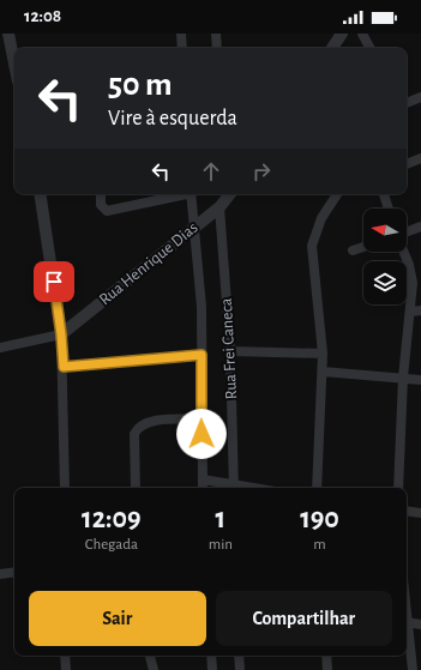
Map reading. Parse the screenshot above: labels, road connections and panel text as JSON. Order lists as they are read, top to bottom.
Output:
{
  "streets": {
    "street": ["Rua Henrique Dias", "Rua Frei Caneca"]
  },
  "crossings": [
    ["Rua Henrique Dias", "Rua Frei Caneca"]
  ],
  "north": "left",
  "page": {
    "status": "12:08",
    "turn": ["50 m", "Vire à esquerda"],
    "eta": [
      "12:09",
      "Chegada",
      "1",
      "min",
      "190",
      "m"
    ],
    "buttons": ["Sair", "Compartilhar"]
  }
}
